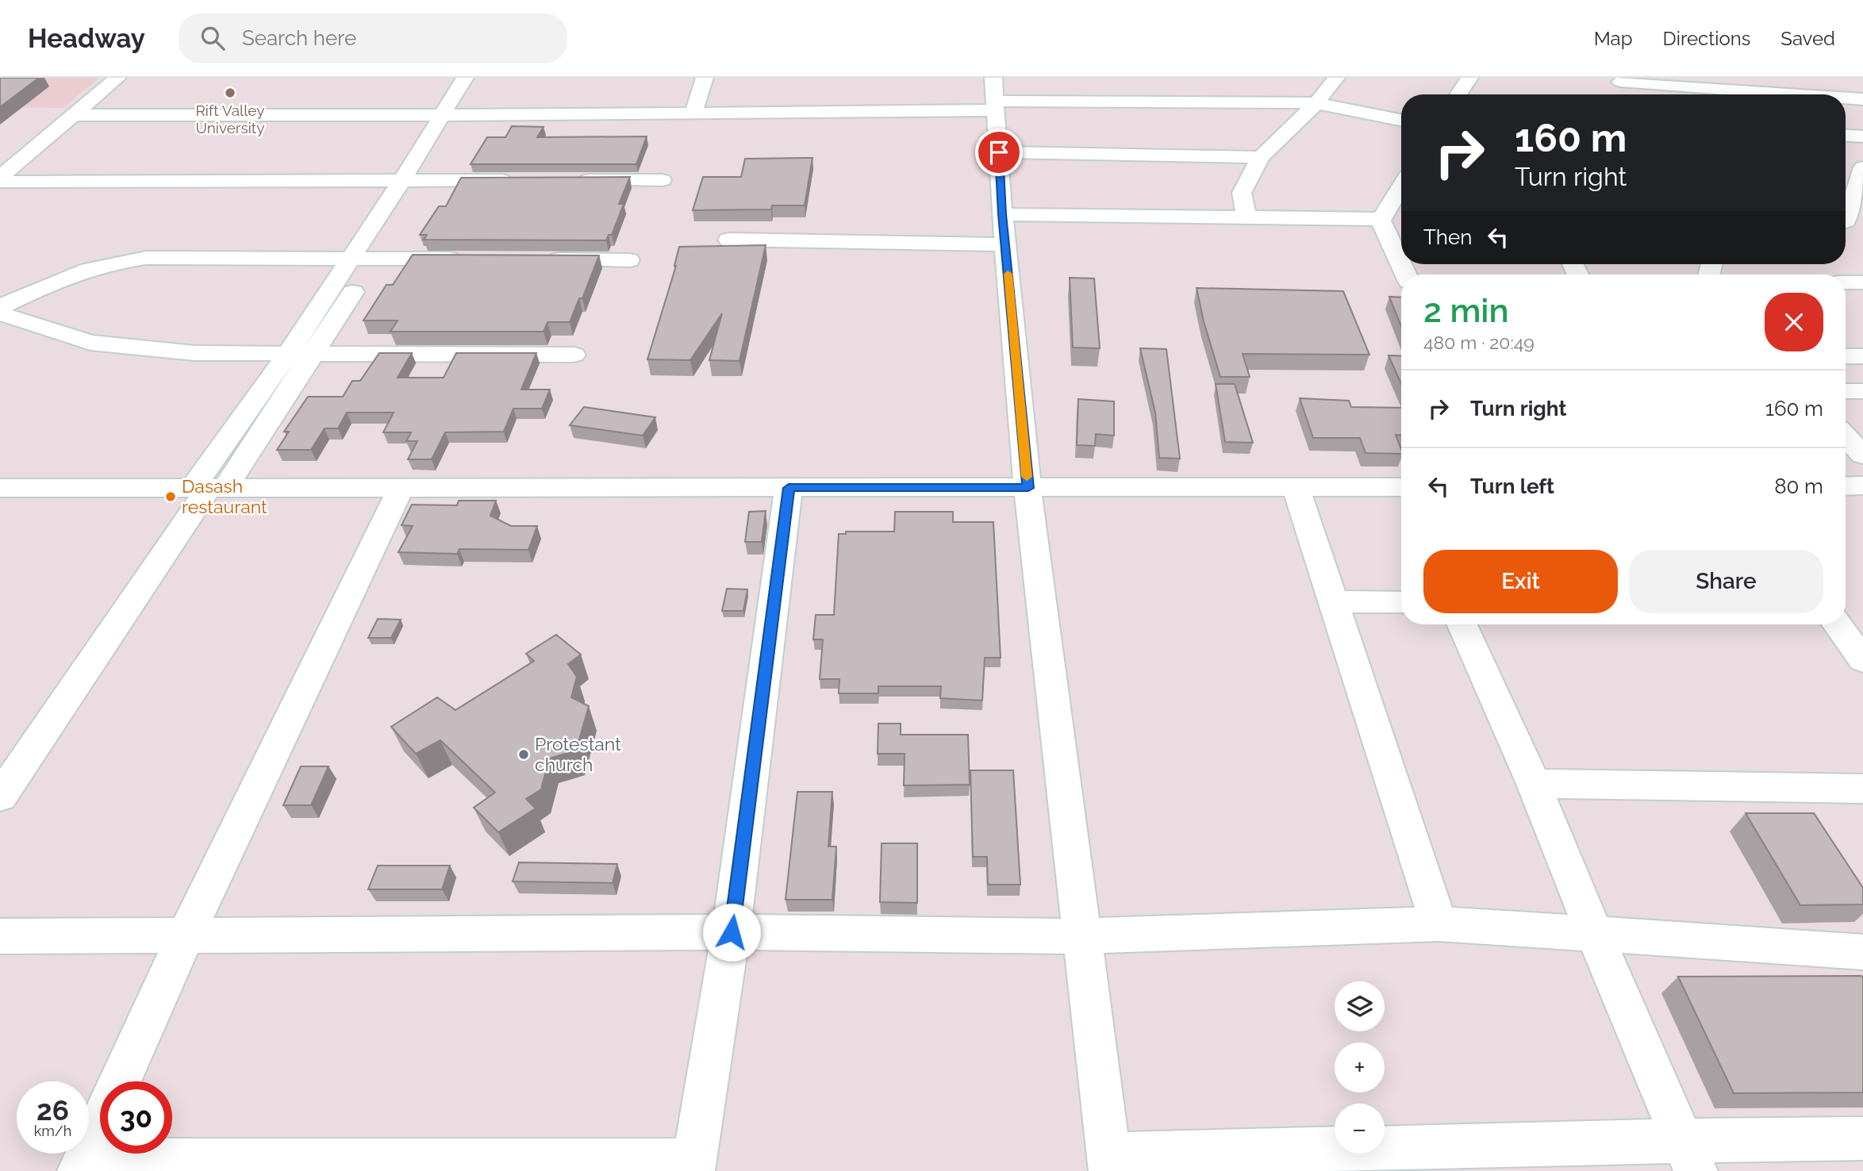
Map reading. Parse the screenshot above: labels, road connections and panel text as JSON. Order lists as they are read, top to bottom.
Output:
{
  "places": ["Rift Valley University", "Dasash restaurant", "Protestant church"],
  "page": {
    "header": "Headway",
    "search": "Search here",
    "nav": ["Map", "Directions", "Saved"],
    "turn": ["160 m", "Turn right"],
    "then": "Then",
    "heading": ["2 min", "480 m · 20:49"],
    "list": [
      {
        "name": "Turn right",
        "value": "160 m"
      },
      {
        "name": "Turn left",
        "value": "80 m"
      }
    ],
    "buttons": ["Exit", "Share"],
    "map_buttons": ["+", "−"],
    "speed": "26 km/h",
    "limit": "30"
  }
}
